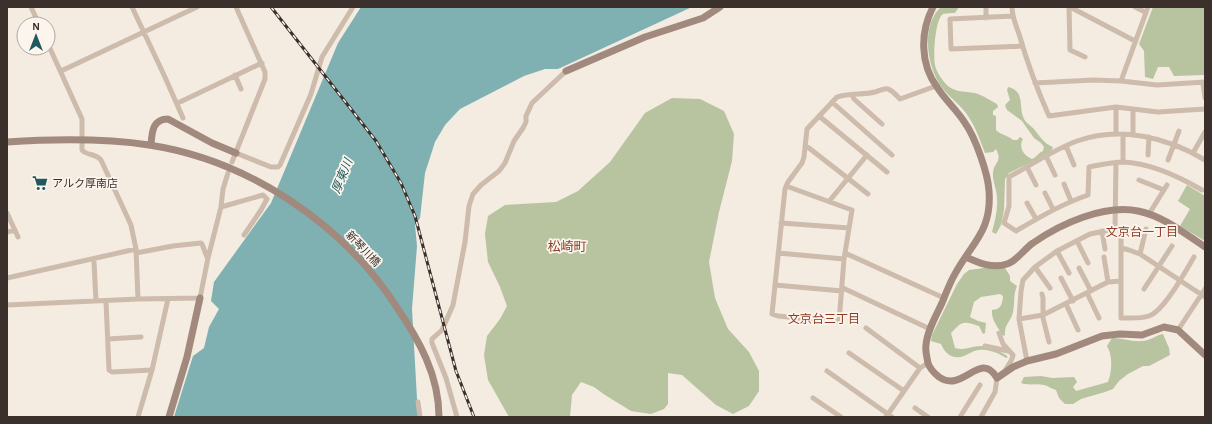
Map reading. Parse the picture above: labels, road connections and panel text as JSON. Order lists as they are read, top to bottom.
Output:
{
  "streets": {
    "street": ["新琴川橋"]
  },
  "districts": ["文京台一丁目", "松崎町", "文京台三丁目"],
  "water": ["厚東川"],
  "places": {
    "supermarket": ["アルク厚南店"]
  },
  "north": "top"
}
